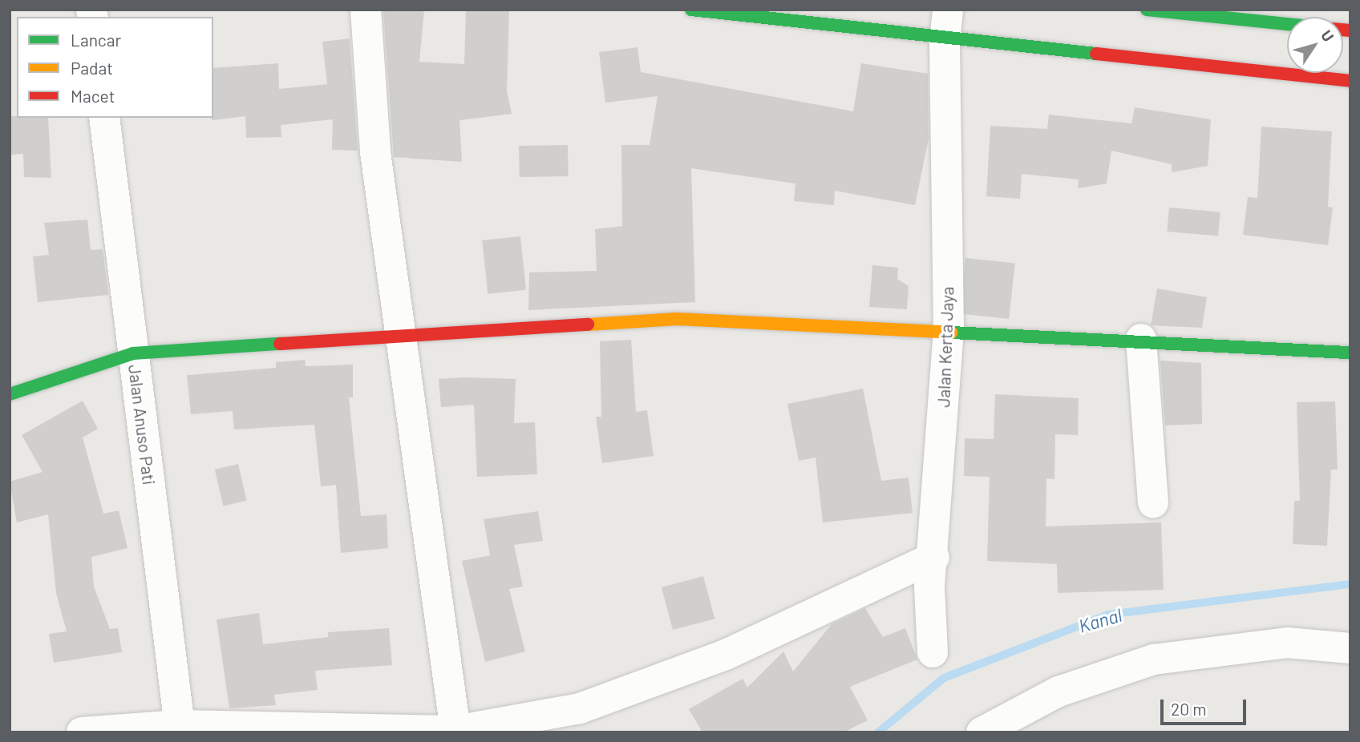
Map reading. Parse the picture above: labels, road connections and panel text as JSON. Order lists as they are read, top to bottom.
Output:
{
  "streets": {
    "street": ["Jalan Kerta Jaya", "Jalan Anuso Pati"]
  },
  "water": ["Kanal"],
  "legend": ["Lancar", "Padat", "Macet"],
  "scale_bar": "20 m",
  "north": "top right"
}
